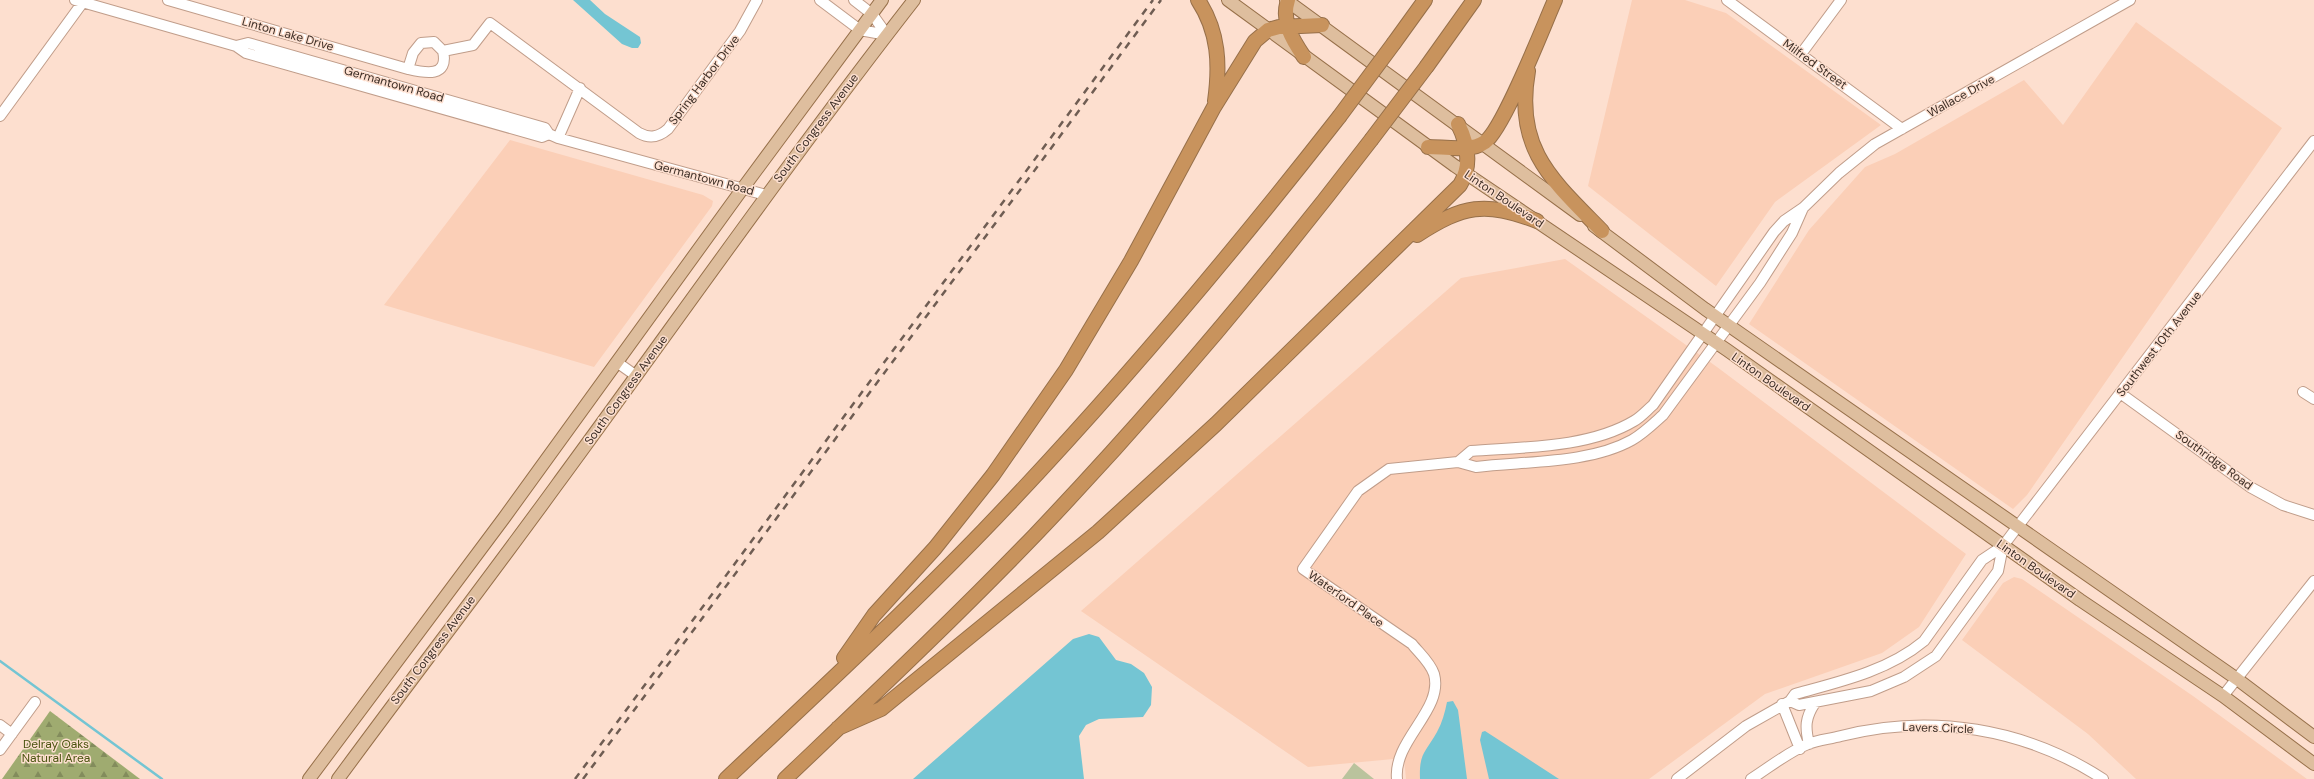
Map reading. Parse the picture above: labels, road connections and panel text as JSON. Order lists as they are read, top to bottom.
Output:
{
  "streets": {
    "main road": ["South Congress Avenue", "Linton Boulevard"],
    "street": [
      "Linton Lake Drive",
      "Milfred Street",
      "Spring Harbor Drive",
      "Germantown Road",
      "Wallace Drive",
      "Southwest 10th Avenue",
      "Southridge Road",
      "Waterford Place",
      "Lavers Circle"
    ]
  },
  "crossings": [
    ["Linton Lake Drive", "Spring Harbor Drive"],
    ["Milfred Street", "Wallace Drive"],
    ["Germantown Road", "South Congress Avenue"],
    ["Wallace Drive", "Linton Boulevard"],
    ["Wallace Drive", "Waterford Place"],
    ["Linton Boulevard", "Southwest 10th Avenue"],
    ["Linton Boulevard", "Waterford Place"],
    ["Southwest 10th Avenue", "Southridge Road"]
  ],
  "parks": ["Delray Oaks Natural Area"]
}
